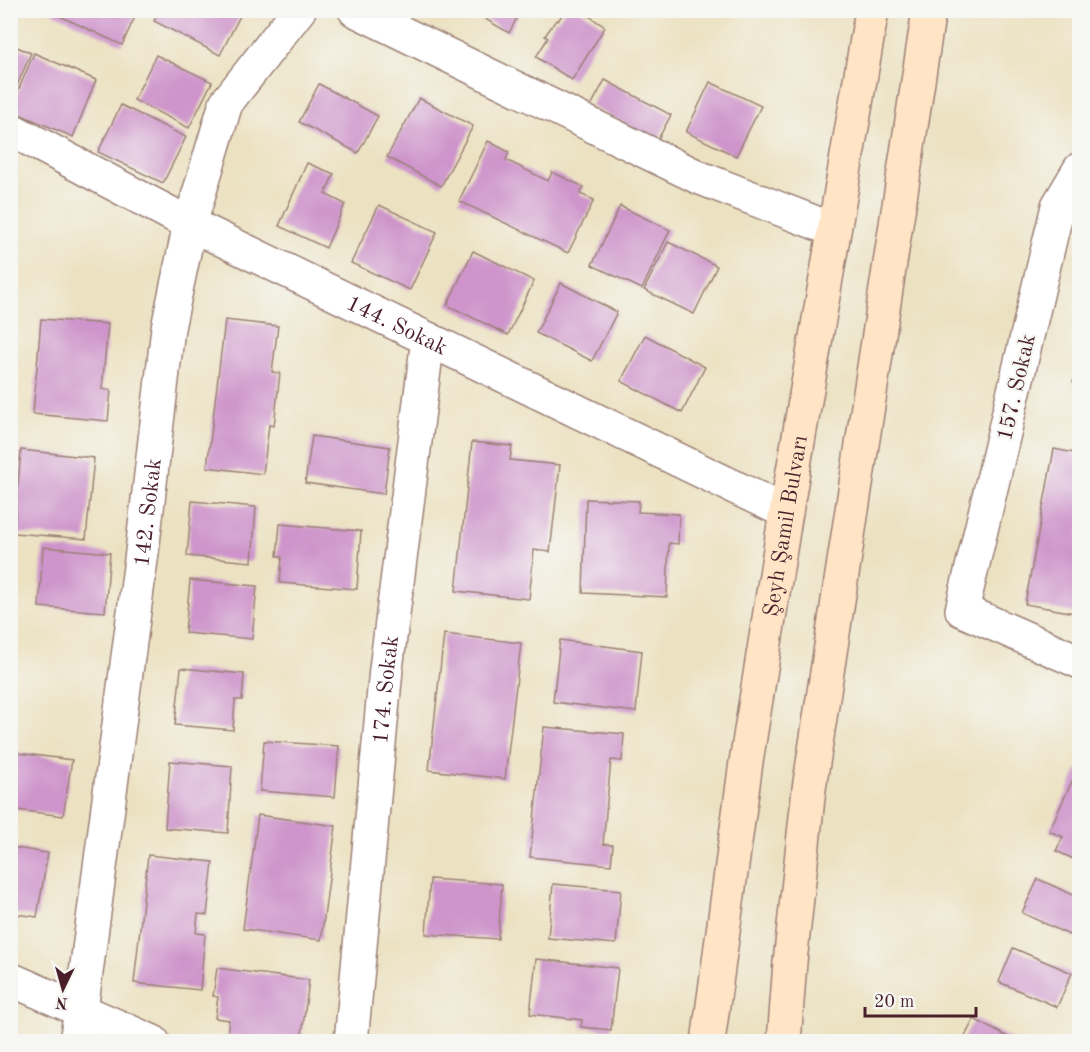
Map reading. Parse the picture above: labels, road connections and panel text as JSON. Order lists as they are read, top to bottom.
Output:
{
  "streets": {
    "main road": ["Şeyh Şamil Bulvarı"],
    "street": [
      "144. Sokak",
      "157. Sokak",
      "142. Sokak",
      "174. Sokak"
    ]
  },
  "crossings": [
    ["144. Sokak", "142. Sokak"],
    ["144. Sokak", "Şeyh Şamil Bulvarı"],
    ["144. Sokak", "174. Sokak"]
  ],
  "scale_bar": "20 m",
  "north": "bottom"
}
